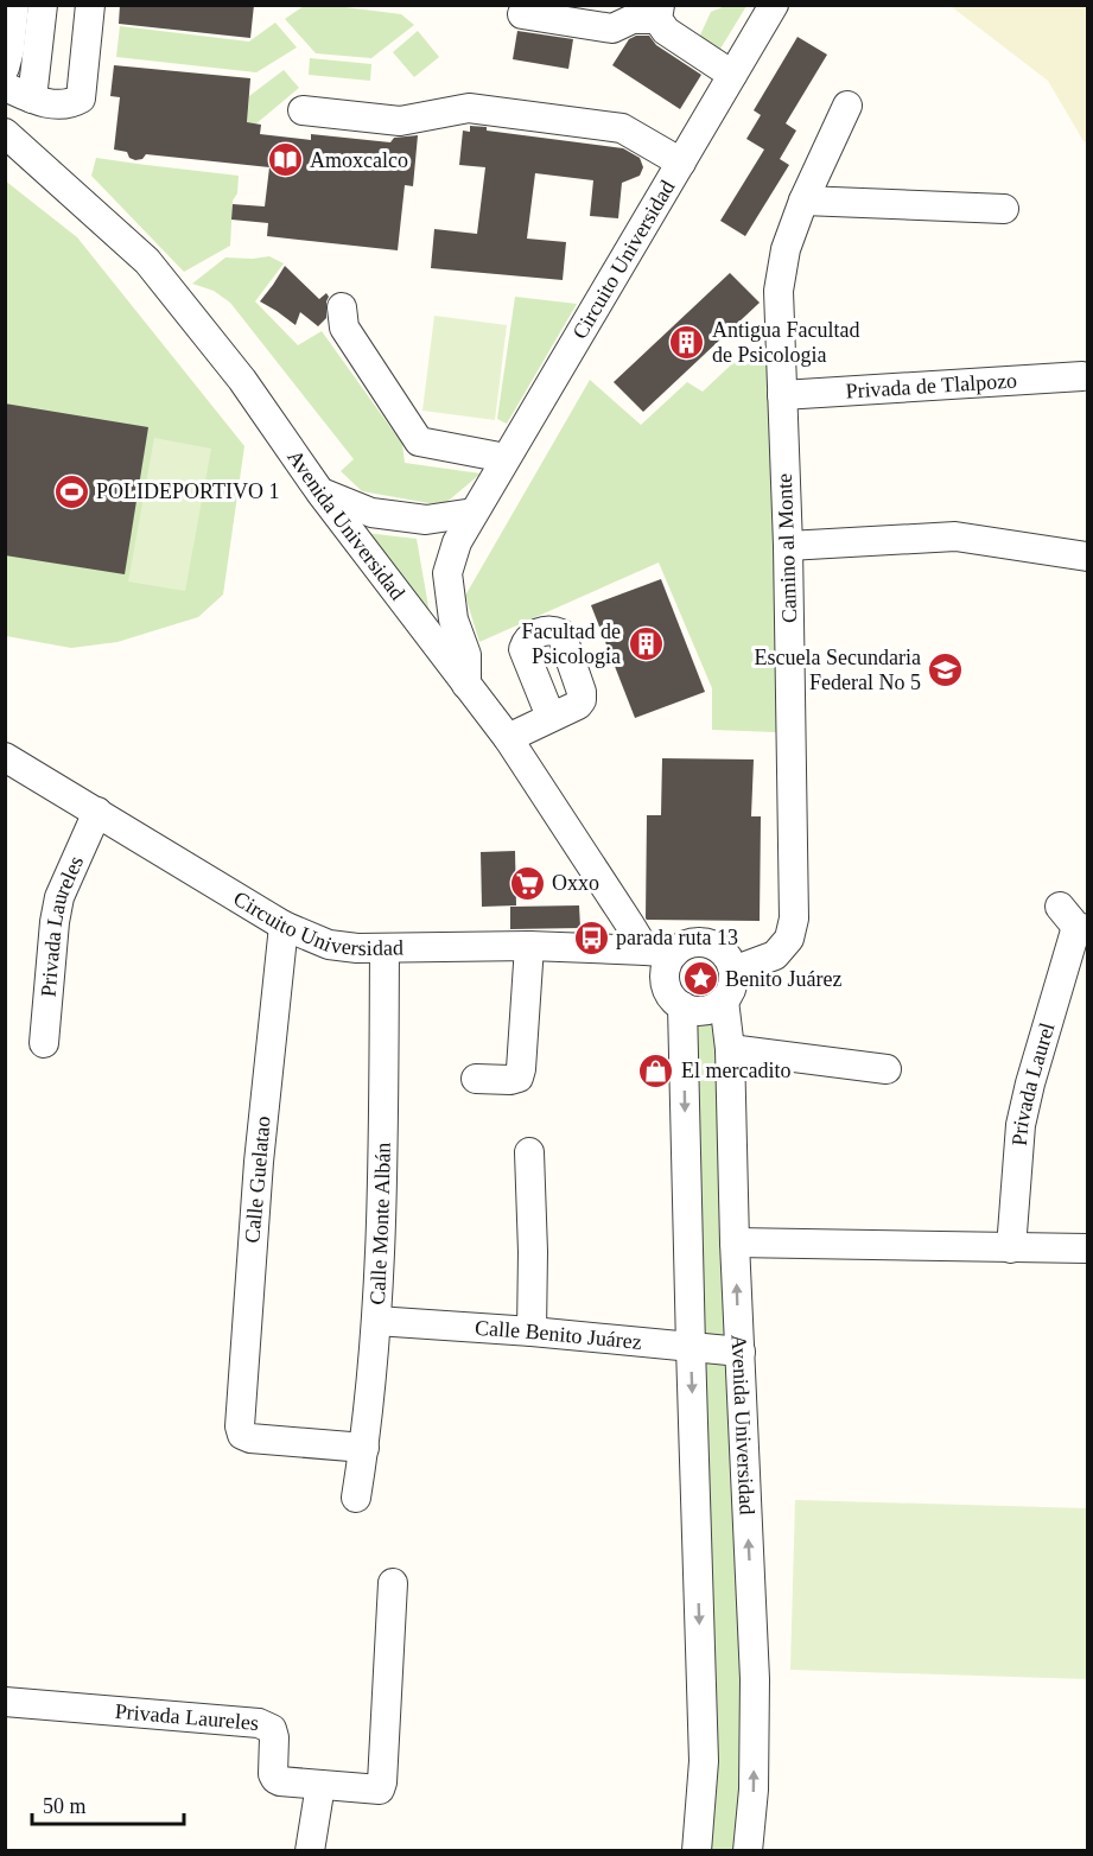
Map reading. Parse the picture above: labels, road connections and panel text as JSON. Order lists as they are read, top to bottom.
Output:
{
  "streets": {
    "street": [
      "Circuito Universidad",
      "Privada de Tlalpozo",
      "Avenida Universidad",
      "Camino al Monte",
      "Privada Laureles",
      "Privada Laurel",
      "Calle Guelatao",
      "Calle Monte Albán",
      "Calle Benito Juárez"
    ]
  },
  "crossings": [
    ["Circuito Universidad", "Avenida Universidad"],
    ["Circuito Universidad", "Camino al Monte"],
    ["Circuito Universidad", "Privada Laureles"],
    ["Circuito Universidad", "Calle Guelatao"],
    ["Circuito Universidad", "Calle Monte Albán"],
    ["Privada de Tlalpozo", "Camino al Monte"],
    ["Avenida Universidad", "Camino al Monte"],
    ["Avenida Universidad", "Calle Benito Juárez"],
    ["Calle Guelatao", "Calle Monte Albán"],
    ["Calle Monte Albán", "Calle Benito Juárez"]
  ],
  "places": {
    "library": ["Amoxcalco"],
    "building": ["Antigua Facultad de Psicologia", "Facultad de Psicologia"],
    "sports": ["POLIDEPORTIVO 1"],
    "school or university": ["Escuela Secundaria Federal No 5"],
    "supermarket": ["Oxxo"],
    "bus stop": ["parada ruta 13"],
    "place": ["Benito Juárez"],
    "shop": ["El mercadito"]
  },
  "scale_bar": "50 m"
}
